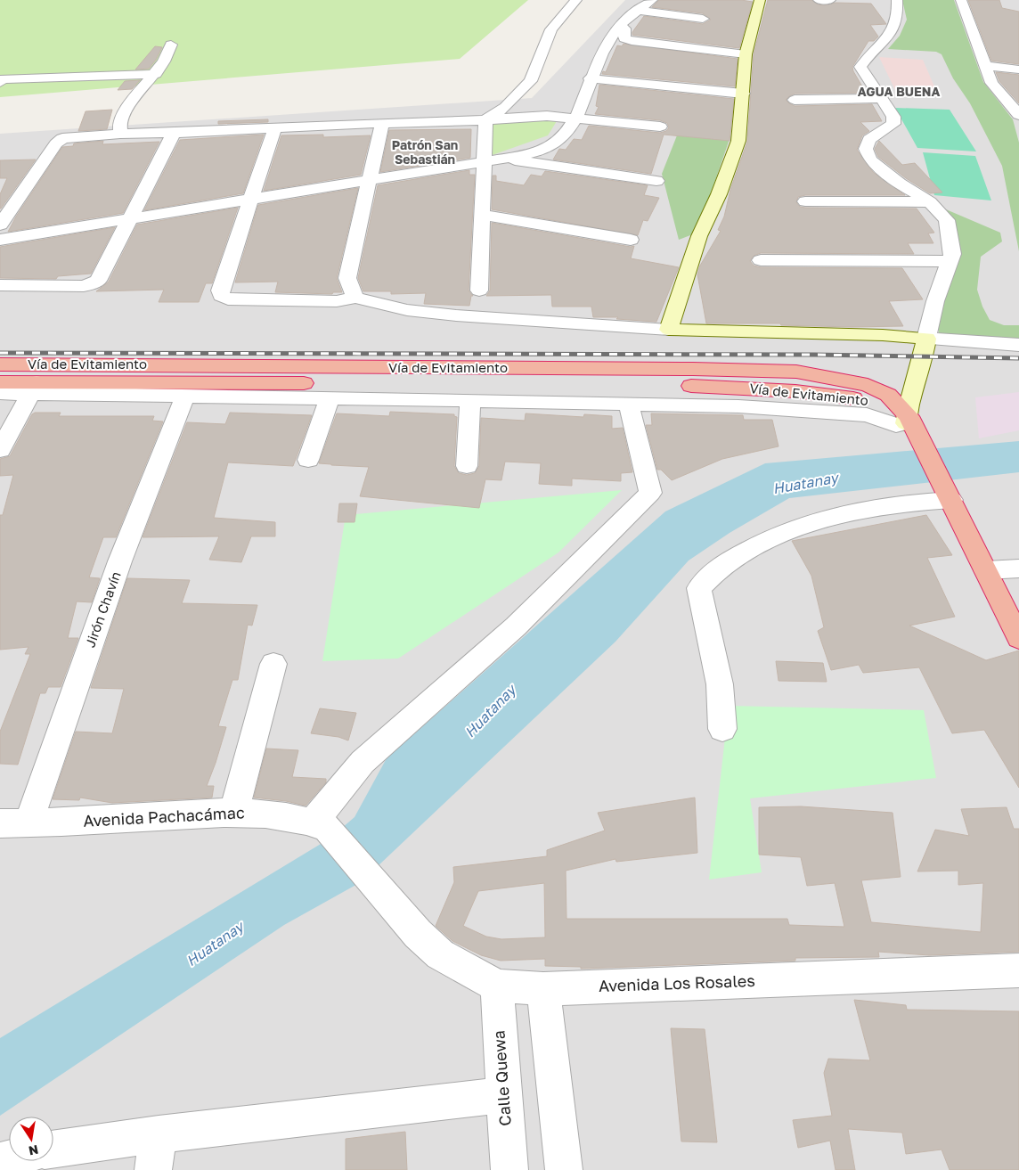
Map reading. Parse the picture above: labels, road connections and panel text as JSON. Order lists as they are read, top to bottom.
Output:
{
  "streets": {
    "highway": ["Vía de Evitamiento"],
    "street": [
      "Jirón Chavín",
      "Avenida Pachacámac",
      "Avenida Los Rosales",
      "Calle Quewa"
    ]
  },
  "crossings": [
    ["Jirón Chavín", "Avenida Pachacámac"],
    ["Avenida Pachacámac", "Avenida Los Rosales"],
    ["Avenida Los Rosales", "Calle Quewa"]
  ],
  "districts": ["AGUA BUENA", "Patrón San Sebastián"],
  "water": ["Huatanay"],
  "north": "bottom"
}
